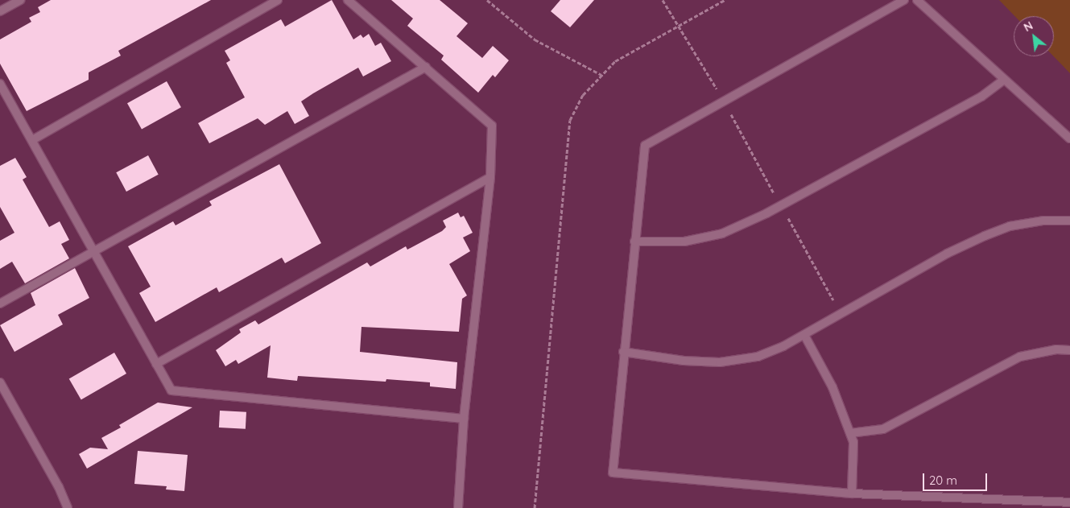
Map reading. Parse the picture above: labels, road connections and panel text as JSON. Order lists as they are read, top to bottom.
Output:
{
  "scale_bar": "20 m",
  "north": "top left"
}
